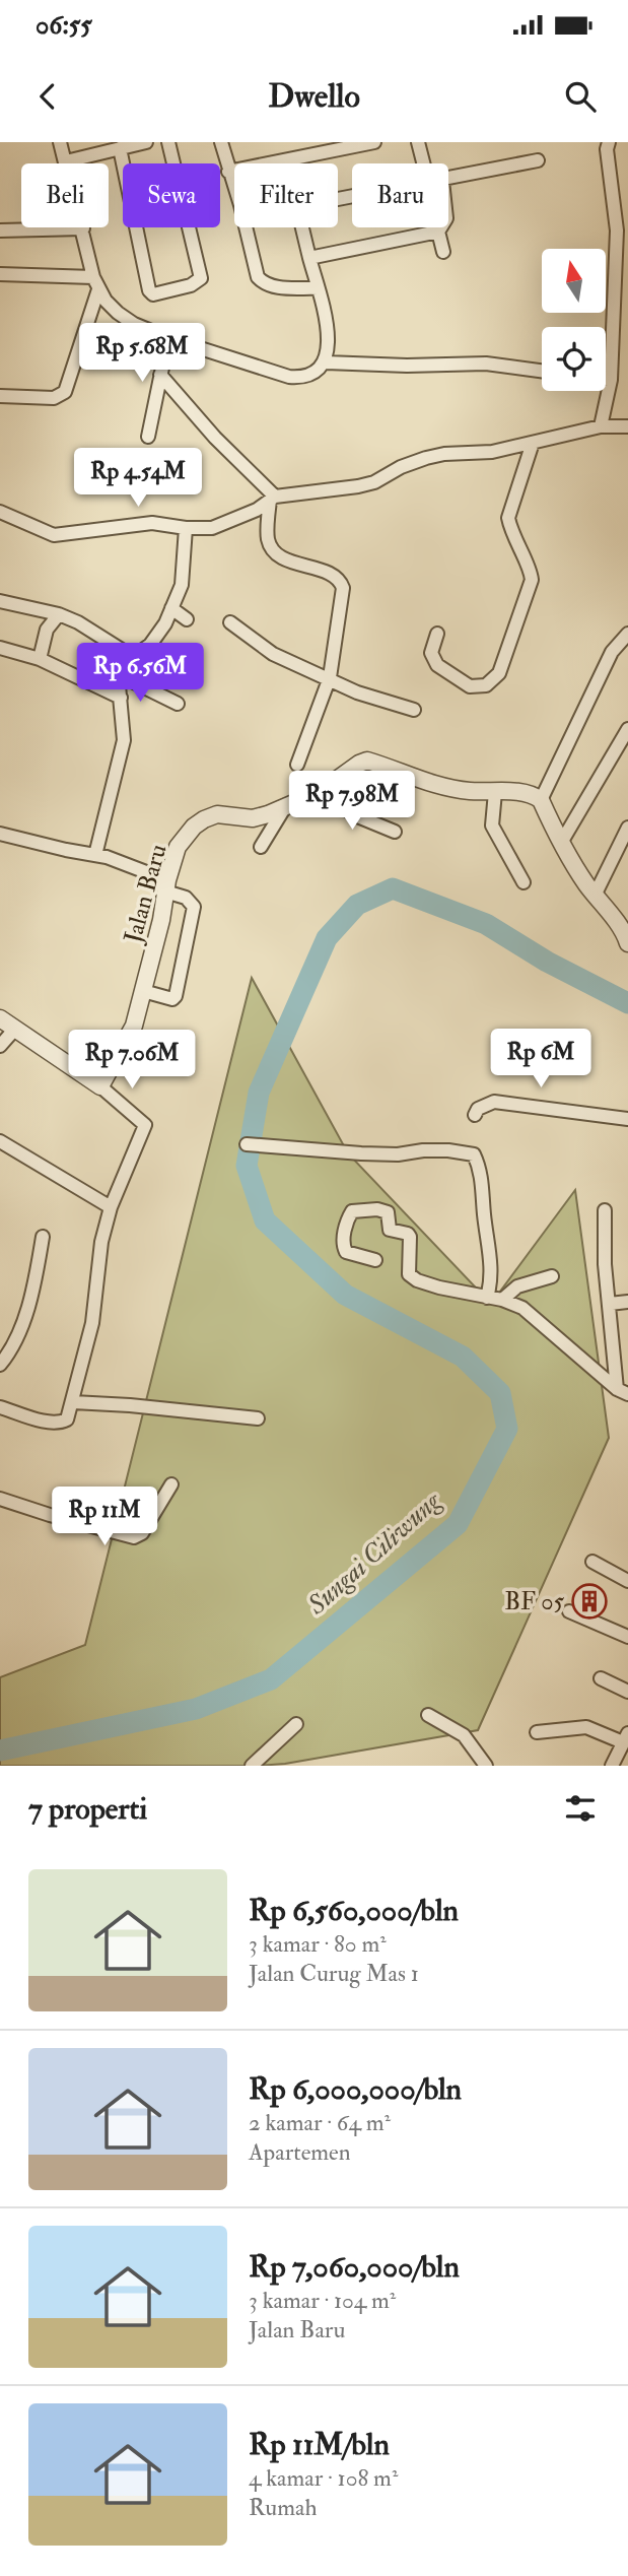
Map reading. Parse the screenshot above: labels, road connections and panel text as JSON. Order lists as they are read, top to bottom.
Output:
{
  "streets": {
    "street": ["Jalan Baru"]
  },
  "water": ["Sungai Ciliwung"],
  "places": {
    "building": ["BF 05"]
  },
  "north": "top",
  "page": {
    "status": "06:55",
    "header": "Dwello",
    "chip": [
      "Beli",
      "Sewa",
      "Filter",
      "Baru"
    ],
    "price": [
      "Rp 5.68M",
      "Rp 4.54M",
      "Rp 6.56M",
      "Rp 7.98M",
      "Rp 6M",
      "Rp 7.06M",
      "Rp 11M"
    ],
    "heading": "7 properti",
    "list": [
      {
        "name": "Rp 6,560,000/bln",
        "note": "3 kamar · 80 m² · Jalan Curug Mas 1"
      },
      {
        "name": "Rp 6,000,000/bln",
        "note": "2 kamar · 64 m² · Apartemen"
      },
      {
        "name": "Rp 7,060,000/bln",
        "note": "3 kamar · 104 m² · Jalan Baru"
      },
      {
        "name": "Rp 11M/bln",
        "note": "4 kamar · 108 m² · Rumah"
      }
    ]
  }
}
